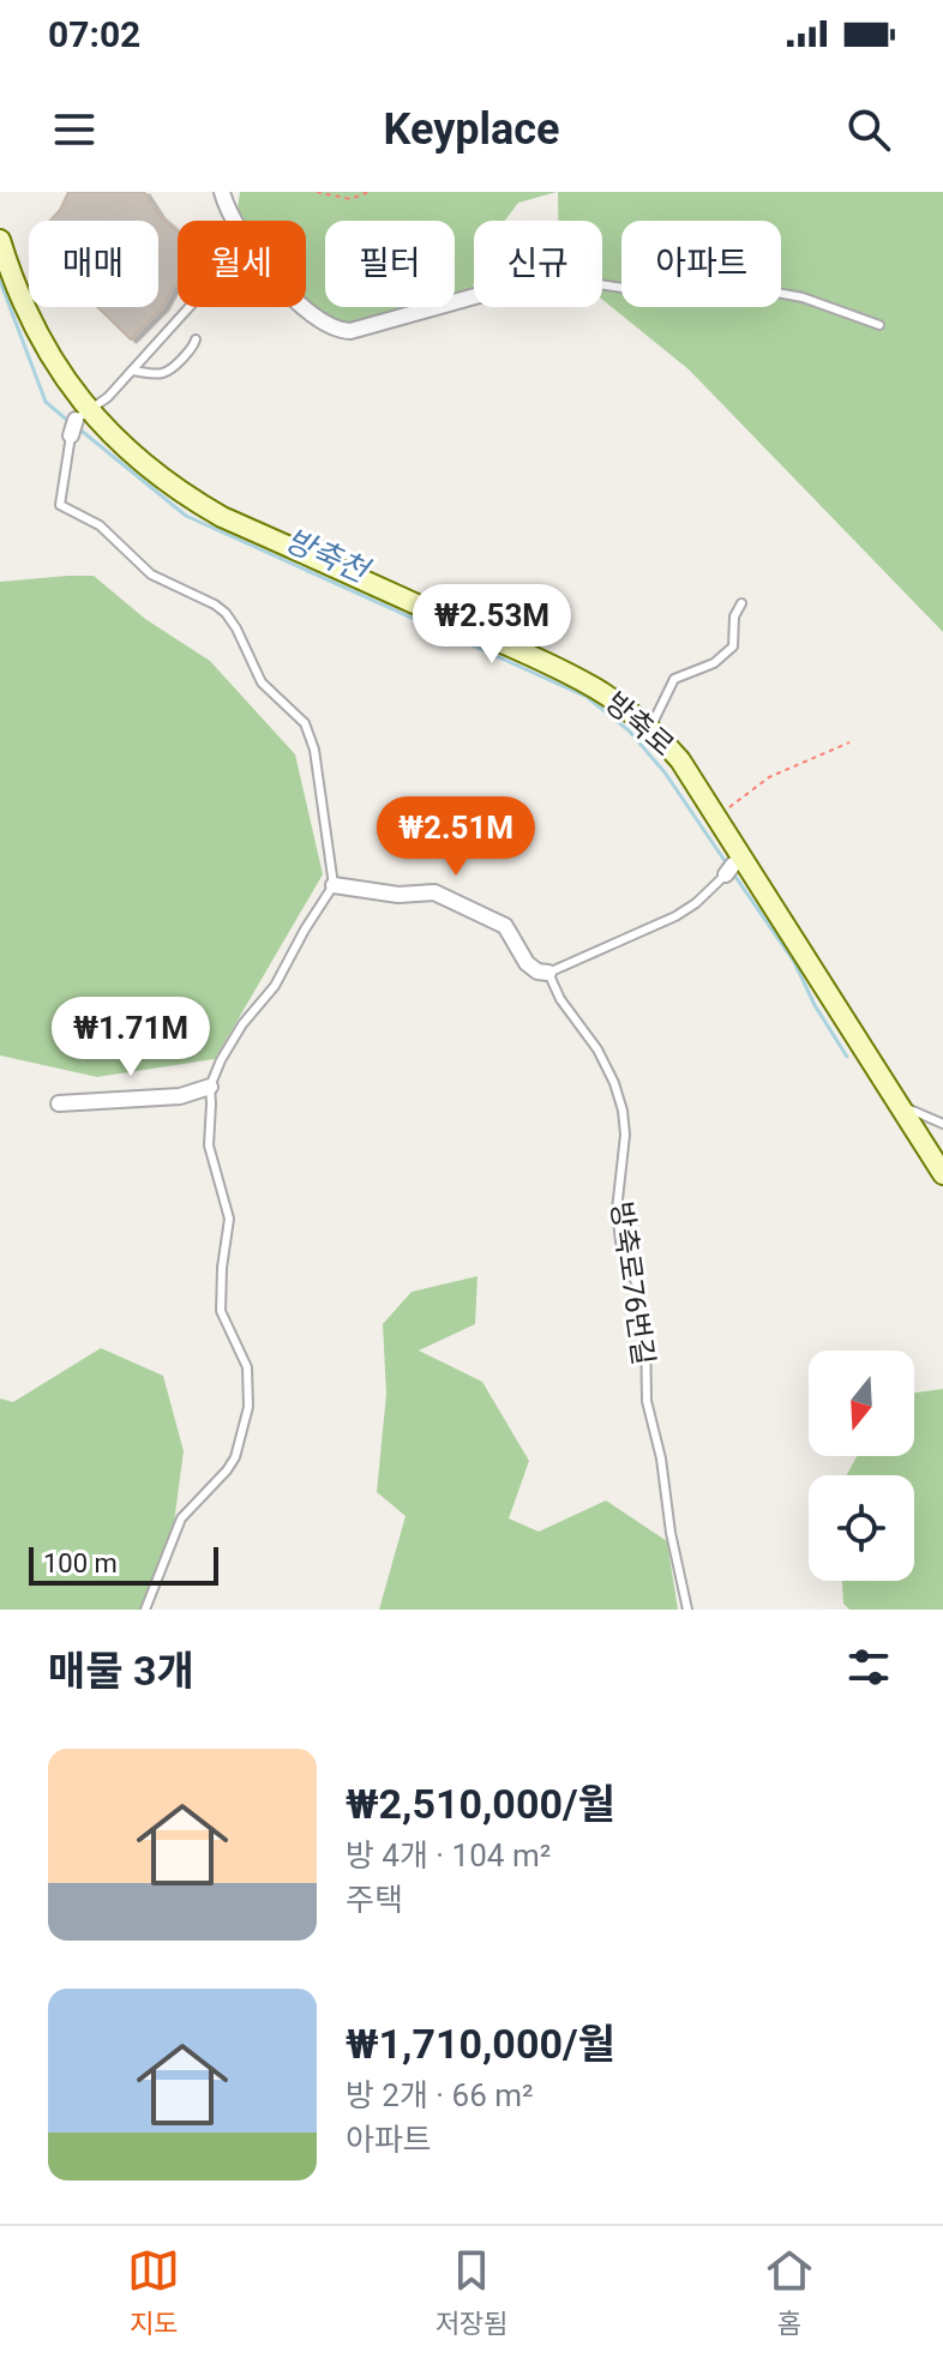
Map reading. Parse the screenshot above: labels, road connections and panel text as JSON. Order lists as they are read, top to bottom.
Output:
{
  "streets": {
    "street": ["방축로"],
    "lane": ["방축로76번길"]
  },
  "water": ["방축천"],
  "scale_bar": "100 m",
  "north": "bottom",
  "page": {
    "status": "07:02",
    "header": "Keyplace",
    "chip": [
      "매매",
      "월세",
      "필터",
      "신규",
      "아파트"
    ],
    "price": ["₩2.53M", "₩2.51M", "₩1.71M"],
    "scale": "100 m",
    "heading": "매물 3개",
    "list": [
      {
        "name": "₩2,510,000/월",
        "note": "방 4개 · 104 m² · 주택"
      },
      {
        "name": "₩1,710,000/월",
        "note": "방 2개 · 66 m² · 아파트"
      }
    ],
    "tabs": ["지도", "저장됨", "홈"]
  }
}
